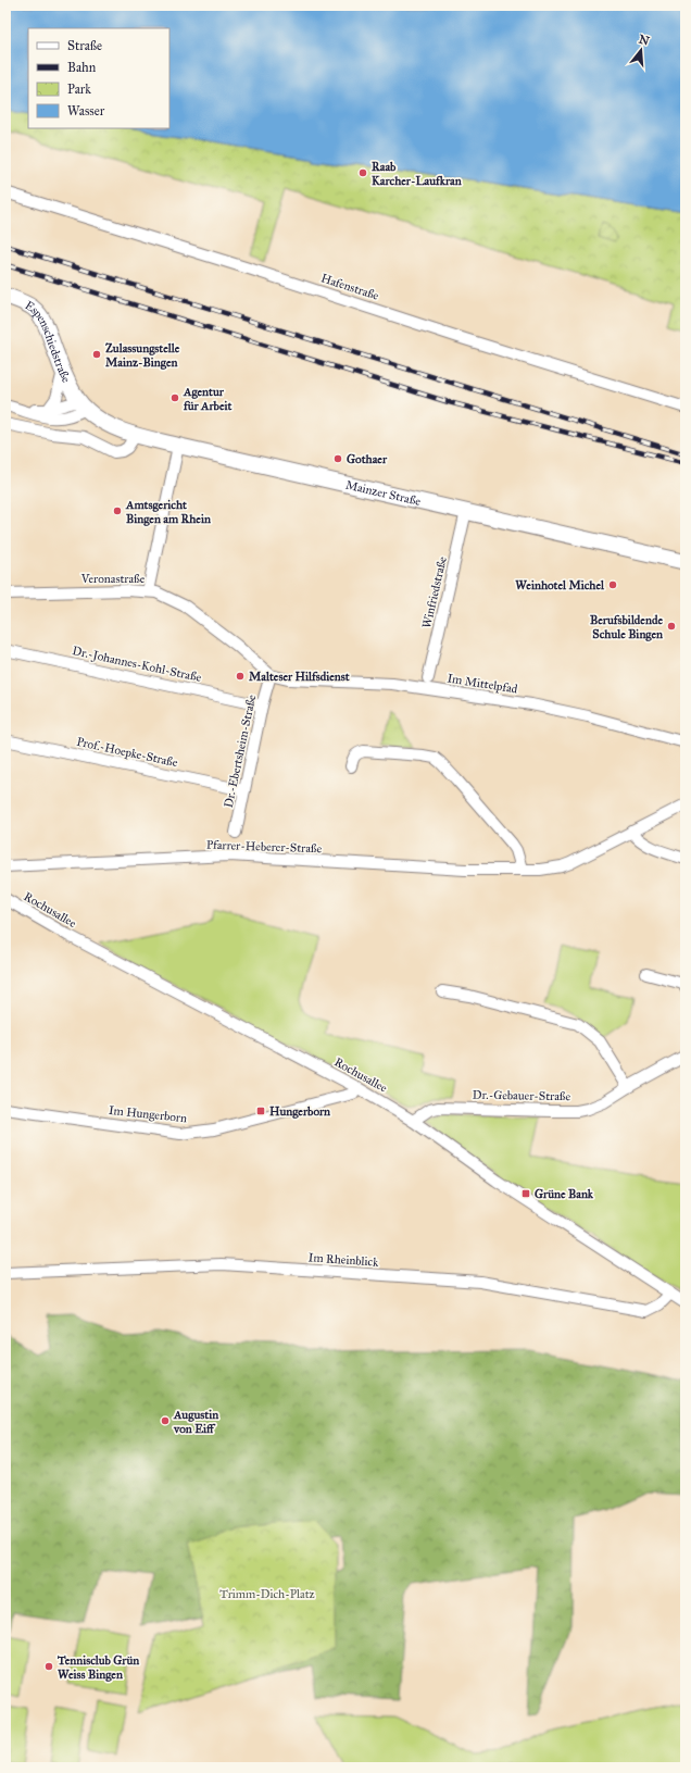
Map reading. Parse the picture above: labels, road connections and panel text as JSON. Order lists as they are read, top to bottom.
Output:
{
  "streets": {
    "main road": ["Espenschiedstraße", "Mainzer Straße"],
    "street": [
      "Hafenstraße",
      "Veronastraße",
      "Winfriedstraße",
      "Dr.-Johannes-Kohl-Straße",
      "Im Mittelpfad",
      "Dr.-Ebertsheim-Straße",
      "Prof.-Hoepke-Straße",
      "Pfarrer-Heberer-Straße",
      "Rochusallee",
      "Dr.-Gebauer-Straße",
      "Im Hungerborn",
      "Im Rheinblick"
    ]
  },
  "crossings": [
    ["Espenschiedstraße", "Mainzer Straße"],
    ["Mainzer Straße", "Winfriedstraße"],
    ["Veronastraße", "Im Mittelpfad"],
    ["Veronastraße", "Dr.-Ebertsheim-Straße"],
    ["Dr.-Johannes-Kohl-Straße", "Dr.-Ebertsheim-Straße"],
    ["Im Mittelpfad", "Dr.-Ebertsheim-Straße"],
    ["Dr.-Ebertsheim-Straße", "Prof.-Hoepke-Straße"],
    ["Rochusallee", "Dr.-Gebauer-Straße"],
    ["Rochusallee", "Im Hungerborn"],
    ["Rochusallee", "Im Rheinblick"]
  ],
  "parks": ["Trimm-Dich-Platz"],
  "places": {
    "other": [
      "Raab Karcher-Laufkran",
      "Zulassungstelle Mainz-Bingen",
      "Agentur für Arbeit",
      "Gothaer",
      "Amtsgericht Bingen am Rhein",
      "Weinhotel Michel",
      "Berufsbildende Schule Bingen",
      "Malteser Hilfsdienst",
      "Augustin von Eiff",
      "Tennisclub Grün Weiss Bingen"
    ],
    "transit": ["Hungerborn", "Grüne Bank"]
  },
  "legend": [
    "Straße",
    "Bahn",
    "Park",
    "Wasser"
  ],
  "north": "top"
}
